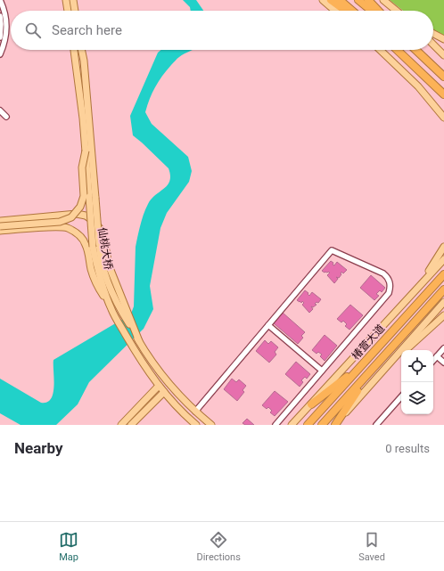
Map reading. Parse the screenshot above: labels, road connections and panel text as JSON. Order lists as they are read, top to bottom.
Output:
{
  "streets": {
    "highway": ["椿萱大道"],
    "main road": ["仙桃大桥"]
  },
  "page": {
    "search": "Search here",
    "heading": ["Nearby", "0 results"],
    "nav": ["Map", "Directions", "Saved"]
  }
}
